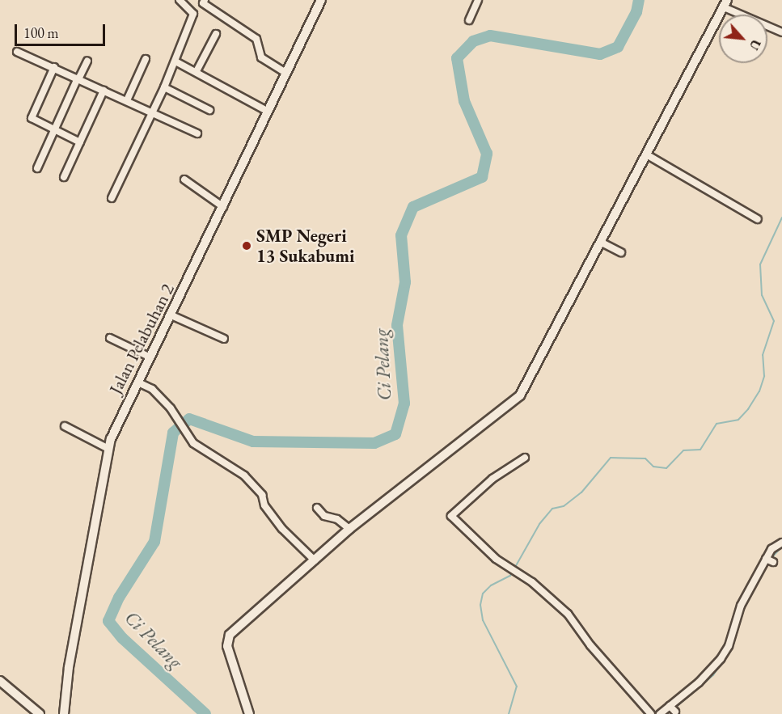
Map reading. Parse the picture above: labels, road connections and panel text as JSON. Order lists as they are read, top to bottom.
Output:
{
  "streets": {
    "street": ["Jalan Pelabuhan 2"]
  },
  "water": ["Ci Pelang"],
  "places": ["SMP Negeri 13 Sukabumi"],
  "scale_bar": "100 m",
  "north": "bottom right"
}
